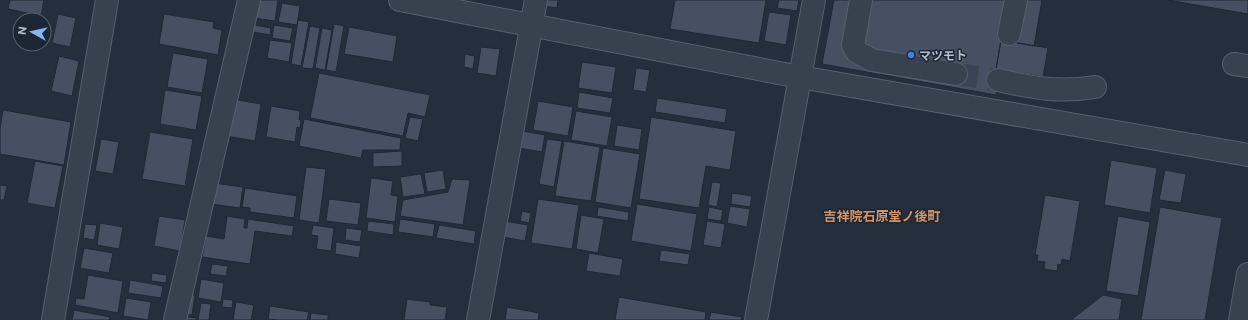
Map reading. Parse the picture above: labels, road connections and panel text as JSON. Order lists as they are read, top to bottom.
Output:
{
  "districts": ["吉祥院石原堂ノ後町"],
  "places": ["マツモト"],
  "north": "left"
}
